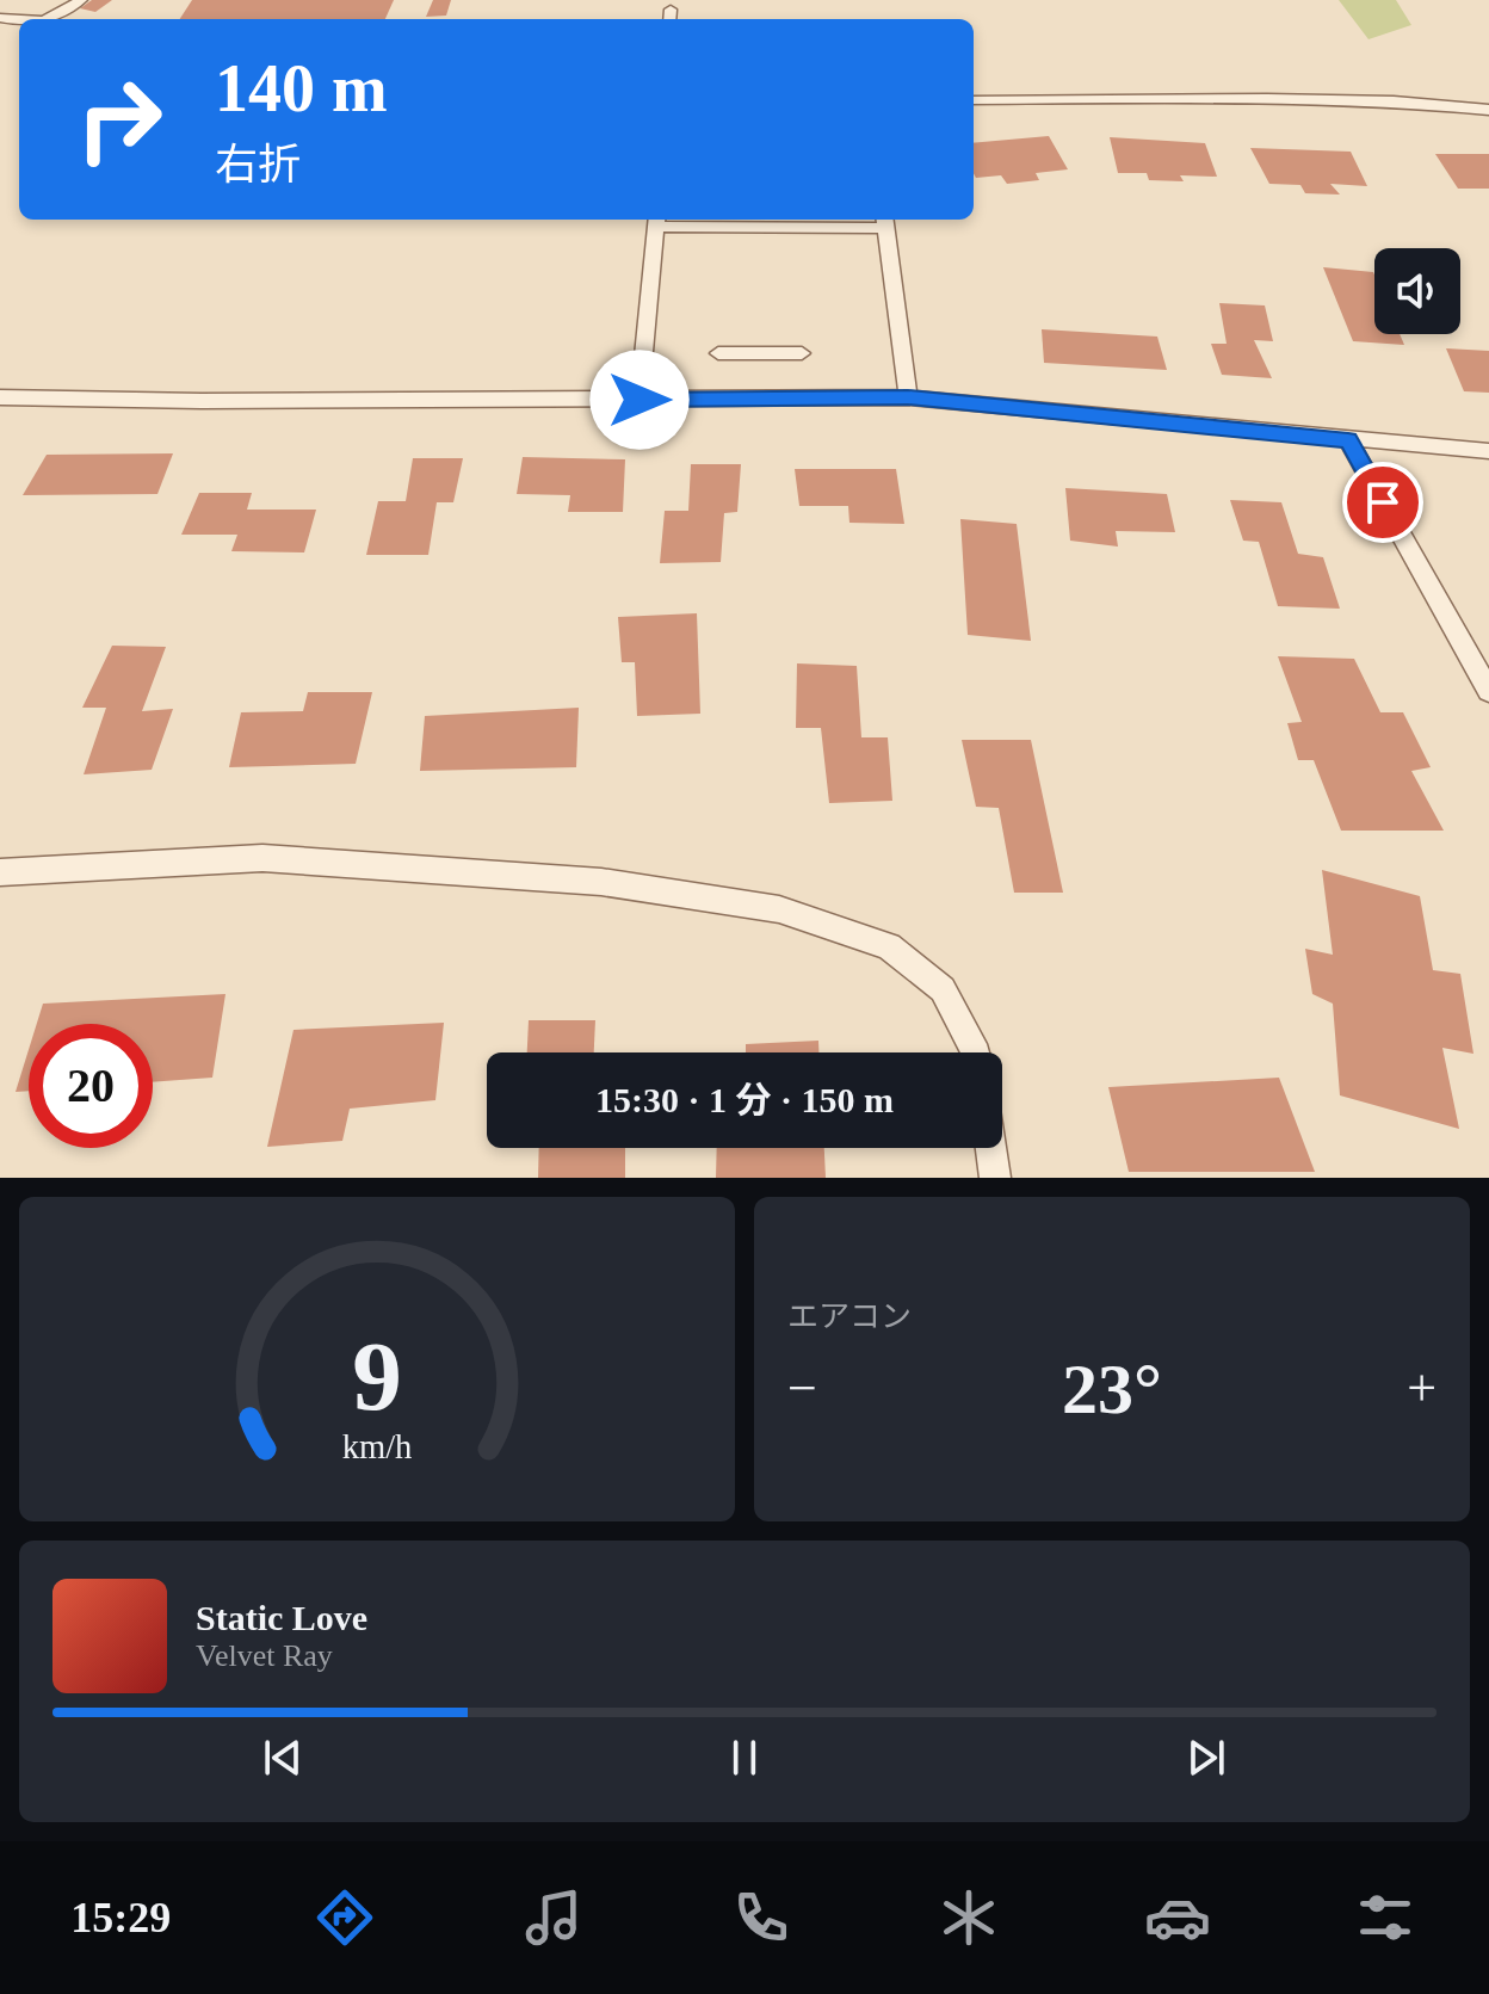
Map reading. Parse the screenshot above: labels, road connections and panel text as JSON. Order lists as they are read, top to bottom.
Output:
{
  "page": {
    "turn": ["140 m", "右折"],
    "limit": "20",
    "trip": "15:30 · 1 分 · 150 m",
    "tile": "エアコン",
    "heat": ["−", "23°", "+"],
    "song": ["Static Love", "Velvet Ray"],
    "tabs": "15:29",
    "gauge": ["9", "km/h"]
  }
}
